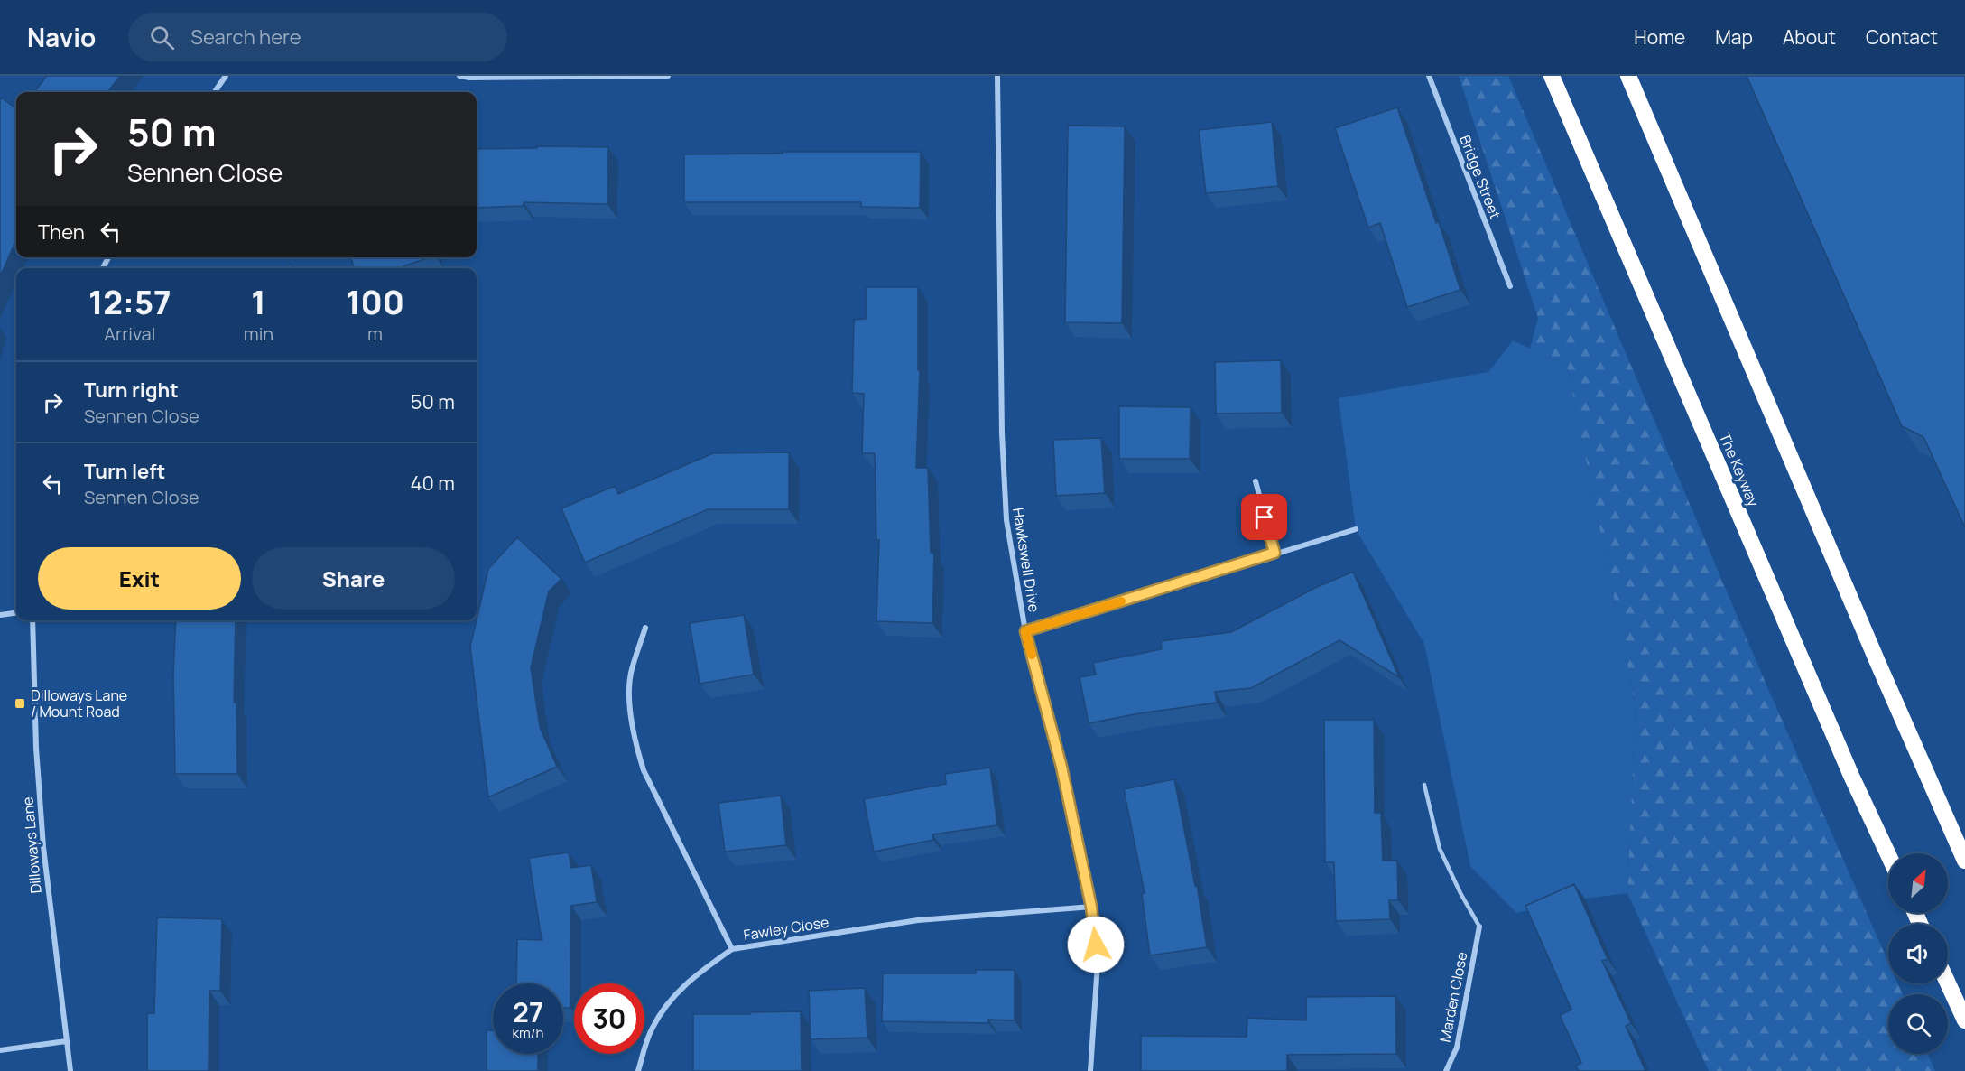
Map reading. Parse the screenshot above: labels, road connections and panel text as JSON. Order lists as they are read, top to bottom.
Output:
{
  "streets": {
    "highway": ["The Keyway"],
    "street": [
      "Bridge Street",
      "Hawkswell Drive",
      "Dilloways Lane",
      "Fawley Close",
      "Marden Close"
    ]
  },
  "crossings": [
    ["Hawkswell Drive", "Fawley Close"]
  ],
  "places": {
    "transit": ["Dilloways Lane / Mount Road"]
  },
  "north": "top right",
  "page": {
    "header": "Navio",
    "search": "Search here",
    "nav": [
      "Home",
      "Map",
      "About",
      "Contact"
    ],
    "turn": ["50 m", "Sennen Close"],
    "then": "Then",
    "eta": [
      "12:57",
      "Arrival",
      "1",
      "min",
      "100",
      "m"
    ],
    "list": [
      {
        "name": "Turn right",
        "note": "Sennen Close",
        "value": "50 m"
      },
      {
        "name": "Turn left",
        "note": "Sennen Close",
        "value": "40 m"
      }
    ],
    "buttons": ["Exit", "Share"],
    "speed": "27 km/h",
    "limit": "30"
  }
}
